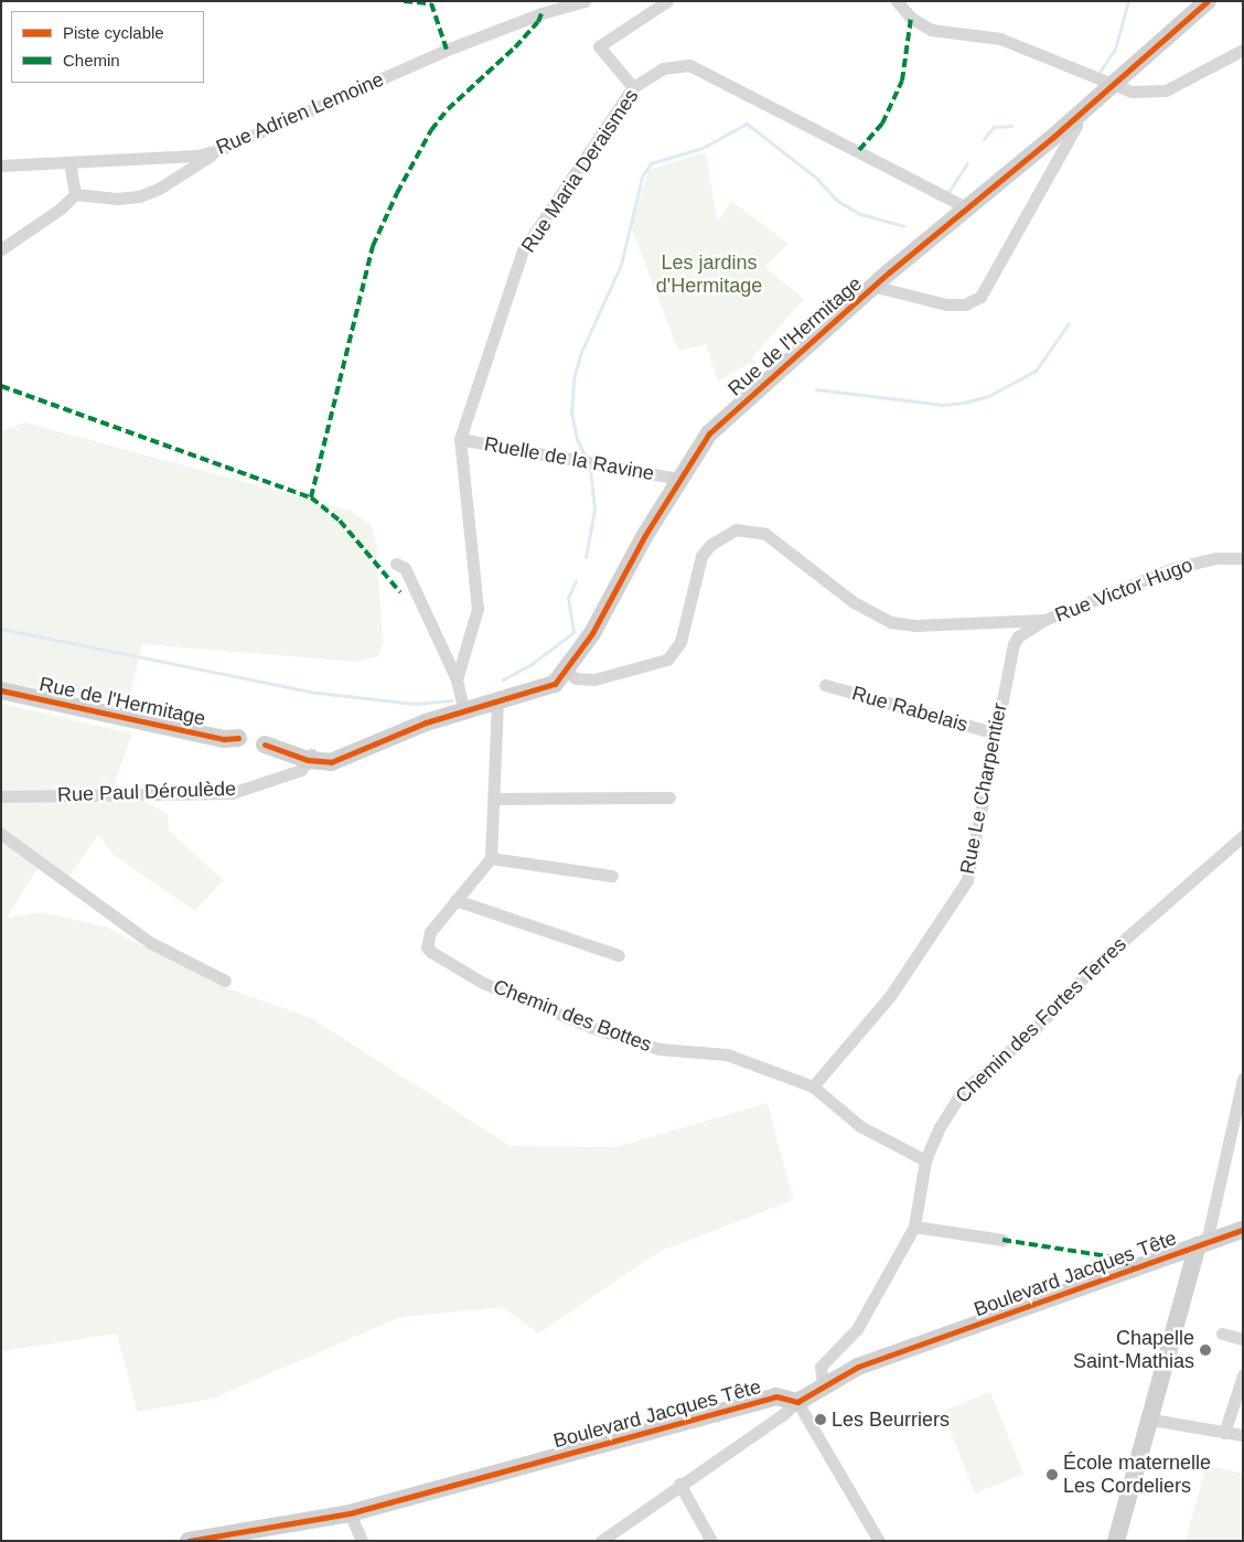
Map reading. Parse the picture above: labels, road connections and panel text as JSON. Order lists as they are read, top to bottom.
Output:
{
  "streets": {
    "main road": ["Rue de l'Hermitage", "Boulevard Jacques Tête"],
    "street": [
      "Rue Adrien Lemoine",
      "Rue Maria Deraismes",
      "Ruelle de la Ravine",
      "Rue Victor Hugo",
      "Rue Rabelais",
      "Rue Le Charpentier",
      "Rue Paul Déroulède",
      "Chemin des Bottes",
      "Chemin des Fortes Terres"
    ]
  },
  "crossings": [
    ["Rue Maria Deraismes", "Rue de l'Hermitage"],
    ["Rue Maria Deraismes", "Ruelle de la Ravine"],
    ["Rue de l'Hermitage", "Ruelle de la Ravine"],
    ["Rue de l'Hermitage", "Rue Victor Hugo"],
    ["Rue de l'Hermitage", "Rue Paul Déroulède"],
    ["Rue Victor Hugo", "Rue Le Charpentier"],
    ["Rue Rabelais", "Rue Le Charpentier"],
    ["Rue Le Charpentier", "Chemin des Bottes"],
    ["Chemin des Fortes Terres", "Boulevard Jacques Tête"]
  ],
  "parks": ["Les jardins d'Hermitage"],
  "places": ["Chapelle Saint-Mathias", "Les Beurriers", "École maternelle Les Cordeliers"],
  "legend": ["Piste cyclable", "Chemin"]
}
